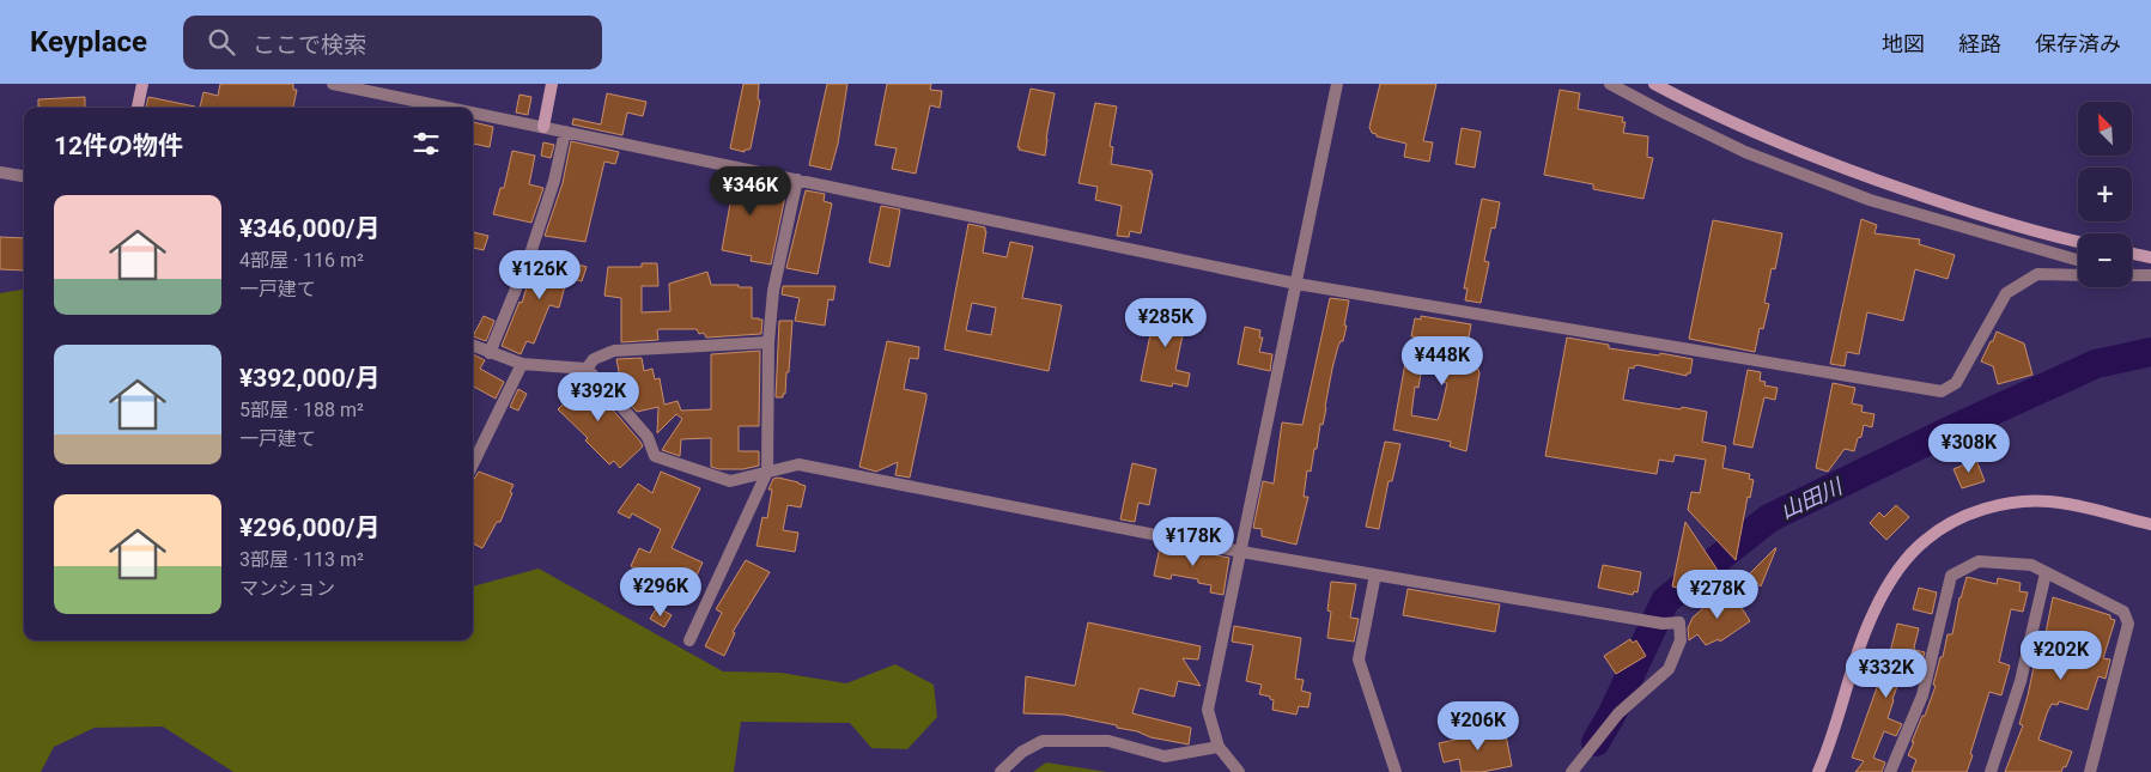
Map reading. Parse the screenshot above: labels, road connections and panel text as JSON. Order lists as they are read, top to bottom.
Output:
{
  "water": ["山田川"],
  "north": "top left",
  "page": {
    "header": "Keyplace",
    "search": "ここで検索",
    "nav": ["地図", "経路", "保存済み"],
    "map_buttons": ["+", "−"],
    "heading": "12件の物件",
    "price": [
      "¥346K",
      "¥126K",
      "¥285K",
      "¥448K",
      "¥392K",
      "¥308K",
      "¥178K",
      "¥296K",
      "¥278K",
      "¥202K",
      "¥332K",
      "¥206K"
    ],
    "list": [
      {
        "name": "¥346,000/月",
        "note": "4部屋 · 116 m² · 一戸建て"
      },
      {
        "name": "¥392,000/月",
        "note": "5部屋 · 188 m² · 一戸建て"
      },
      {
        "name": "¥296,000/月",
        "note": "3部屋 · 113 m² · マンション"
      }
    ]
  }
}
